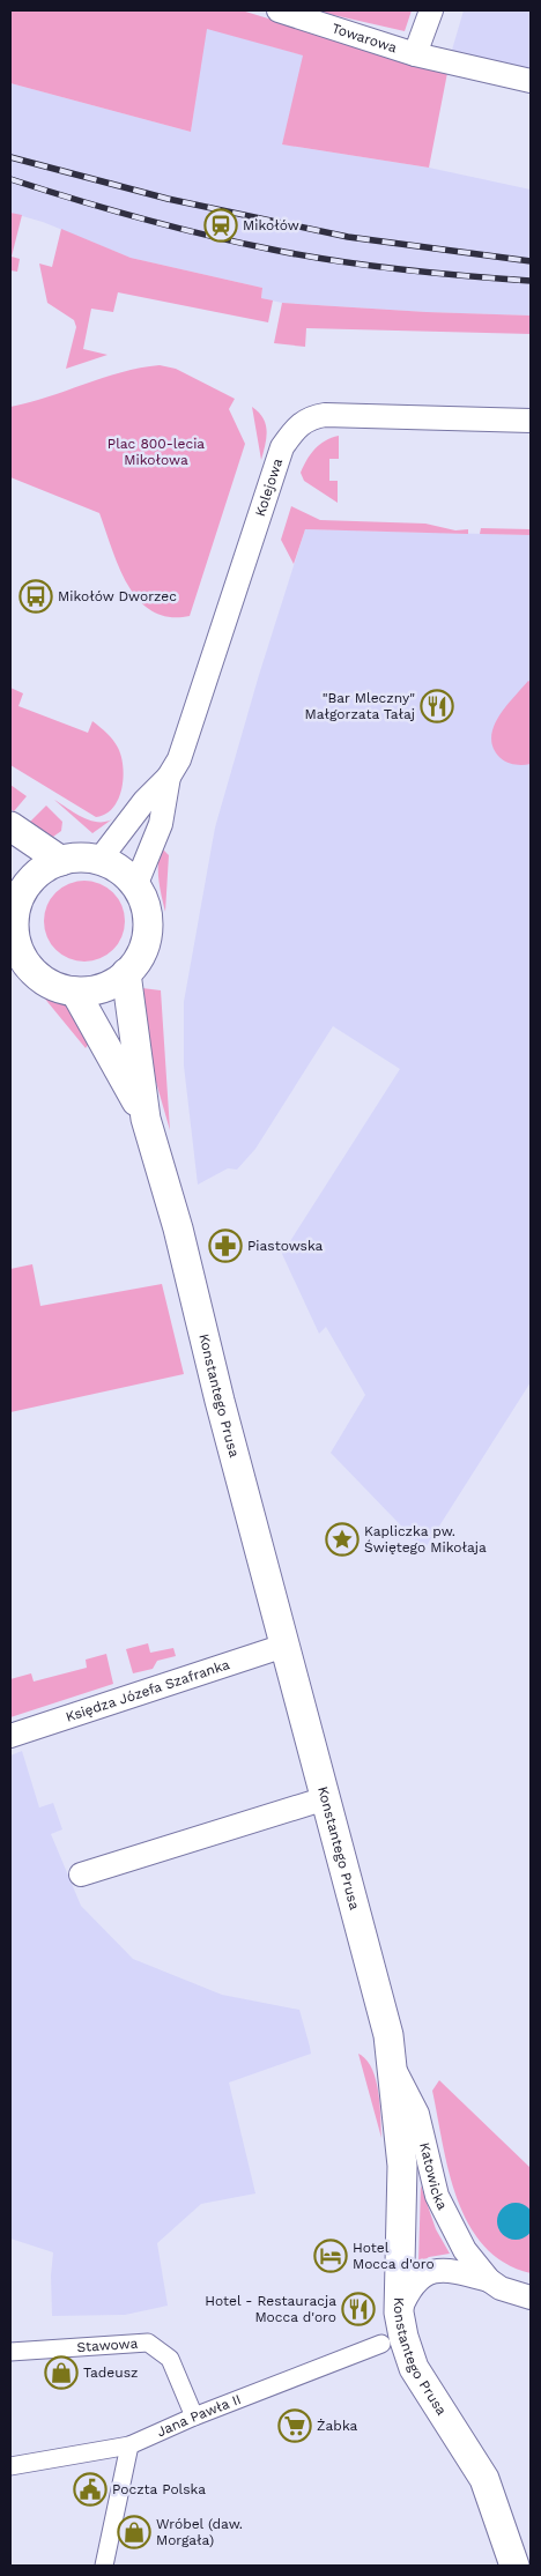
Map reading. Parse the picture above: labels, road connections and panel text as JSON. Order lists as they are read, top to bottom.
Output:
{
  "streets": {
    "street": [
      "Towarowa",
      "Kolejowa",
      "Konstantego Prusa",
      "Księdza Józefa Szafranka",
      "Katowicka",
      "Stawowa",
      "Jana Pawła II"
    ]
  },
  "crossings": [
    ["Kolejowa", "Konstantego Prusa"],
    ["Konstantego Prusa", "Księdza Józefa Szafranka"],
    ["Konstantego Prusa", "Katowicka"],
    ["Stawowa", "Jana Pawła II"]
  ],
  "parks": ["Plac 800-lecia Mikołowa"],
  "places": {
    "station": ["Mikołów"],
    "bus stop": ["Mikołów Dworzec"],
    "restaurant": ["\"Bar Mleczny\" Małgorzata Tałaj", "Hotel - Restauracja Mocca d'oro"],
    "pharmacy": ["Piastowska"],
    "place": ["Kapliczka pw. Świętego Mikołaja"],
    "hotel": ["Hotel Mocca d'oro"],
    "shop": ["Tadeusz", "Wróbel (daw. Morgała)"],
    "supermarket": ["Żabka"],
    "public building": ["Poczta Polska"]
  }
}
